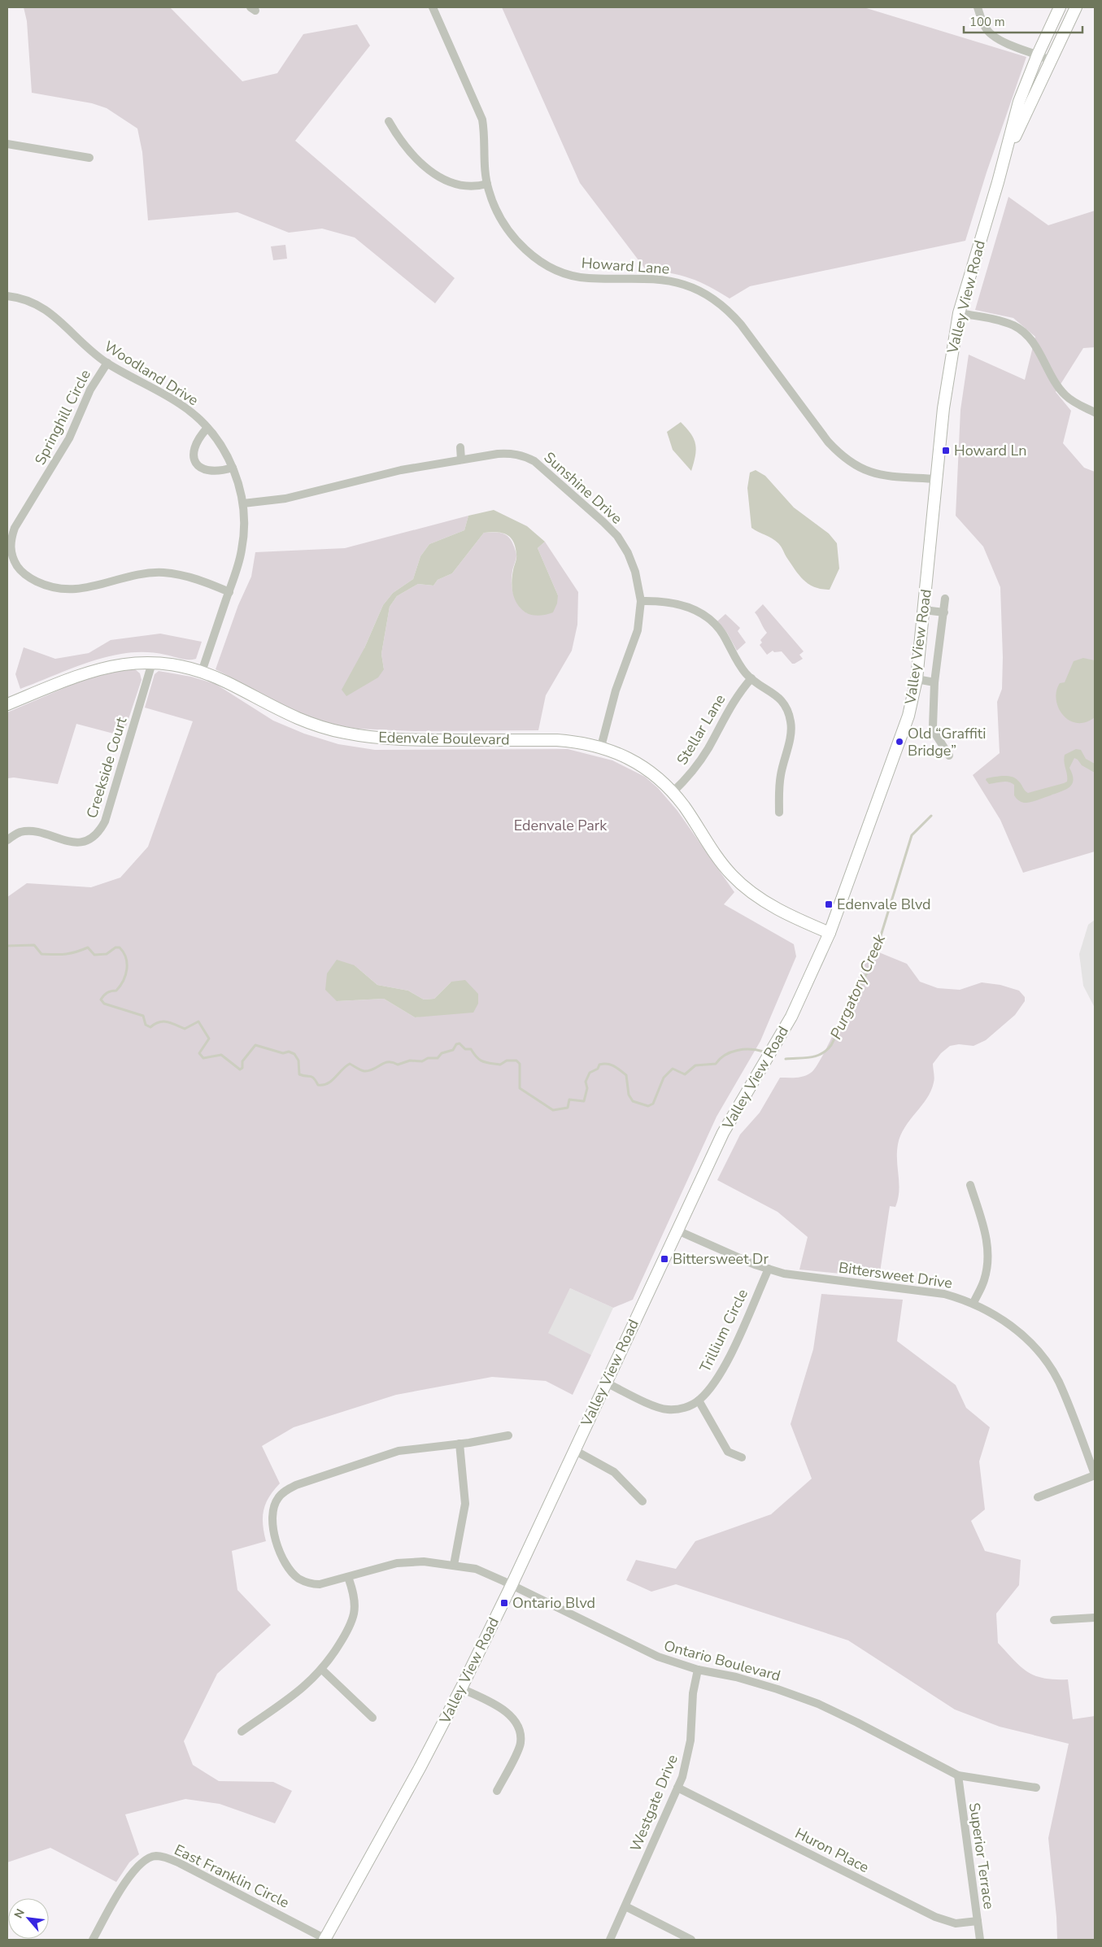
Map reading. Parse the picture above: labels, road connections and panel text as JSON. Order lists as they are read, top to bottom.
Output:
{
  "streets": {
    "main road": ["Valley View Road", "Edenvale Boulevard"],
    "street": [
      "Howard Lane",
      "Woodland Drive",
      "Springhill Circle",
      "Sunshine Drive",
      "Stellar Lane",
      "Creekside Court",
      "Bittersweet Drive",
      "Trillium Circle",
      "Ontario Boulevard",
      "Westgate Drive",
      "Huron Place",
      "Superior Terrace",
      "East Franklin Circle"
    ]
  },
  "crossings": [
    ["Howard Lane", "Valley View Road"],
    ["Valley View Road", "Edenvale Boulevard"],
    ["Valley View Road", "Bittersweet Drive"],
    ["Valley View Road", "Trillium Circle"],
    ["Valley View Road", "Ontario Boulevard"],
    ["Valley View Road", "East Franklin Circle"],
    ["Woodland Drive", "Springhill Circle"],
    ["Woodland Drive", "Sunshine Drive"],
    ["Woodland Drive", "Edenvale Boulevard"],
    ["Sunshine Drive", "Edenvale Boulevard"],
    ["Stellar Lane", "Edenvale Boulevard"],
    ["Edenvale Boulevard", "Creekside Court"],
    ["Bittersweet Drive", "Trillium Circle"],
    ["Ontario Boulevard", "Westgate Drive"],
    ["Ontario Boulevard", "Superior Terrace"],
    ["Westgate Drive", "Huron Place"],
    ["Huron Place", "Superior Terrace"]
  ],
  "water": ["Purgatory Creek"],
  "parks": ["Edenvale Park"],
  "places": {
    "transit": [
      "Howard Ln",
      "Edenvale Blvd",
      "Bittersweet Dr",
      "Ontario Blvd"
    ],
    "other": ["Old “Graffiti Bridge”"]
  },
  "scale_bar": "100 m",
  "north": "top left"
}
